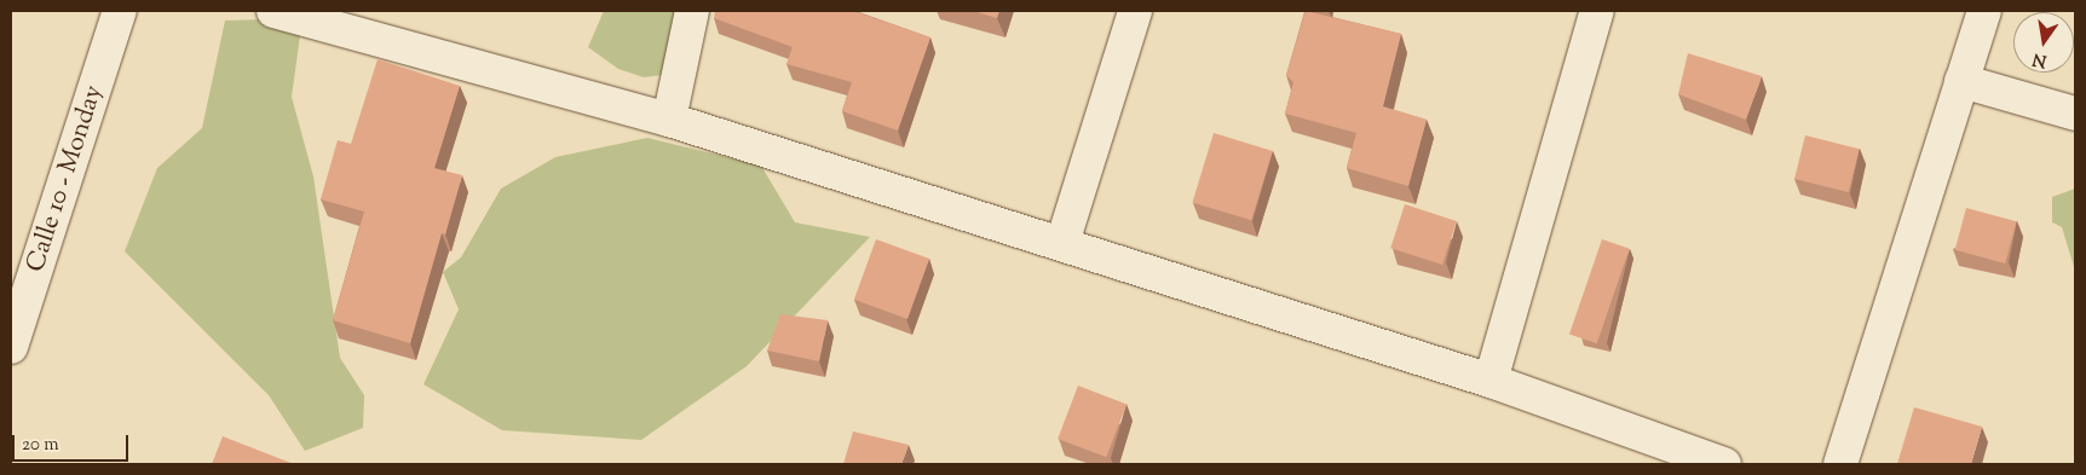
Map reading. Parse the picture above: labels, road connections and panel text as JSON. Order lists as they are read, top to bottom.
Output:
{
  "streets": {
    "street": ["Calle 10 - Monday"]
  },
  "scale_bar": "20 m",
  "north": "bottom"
}
